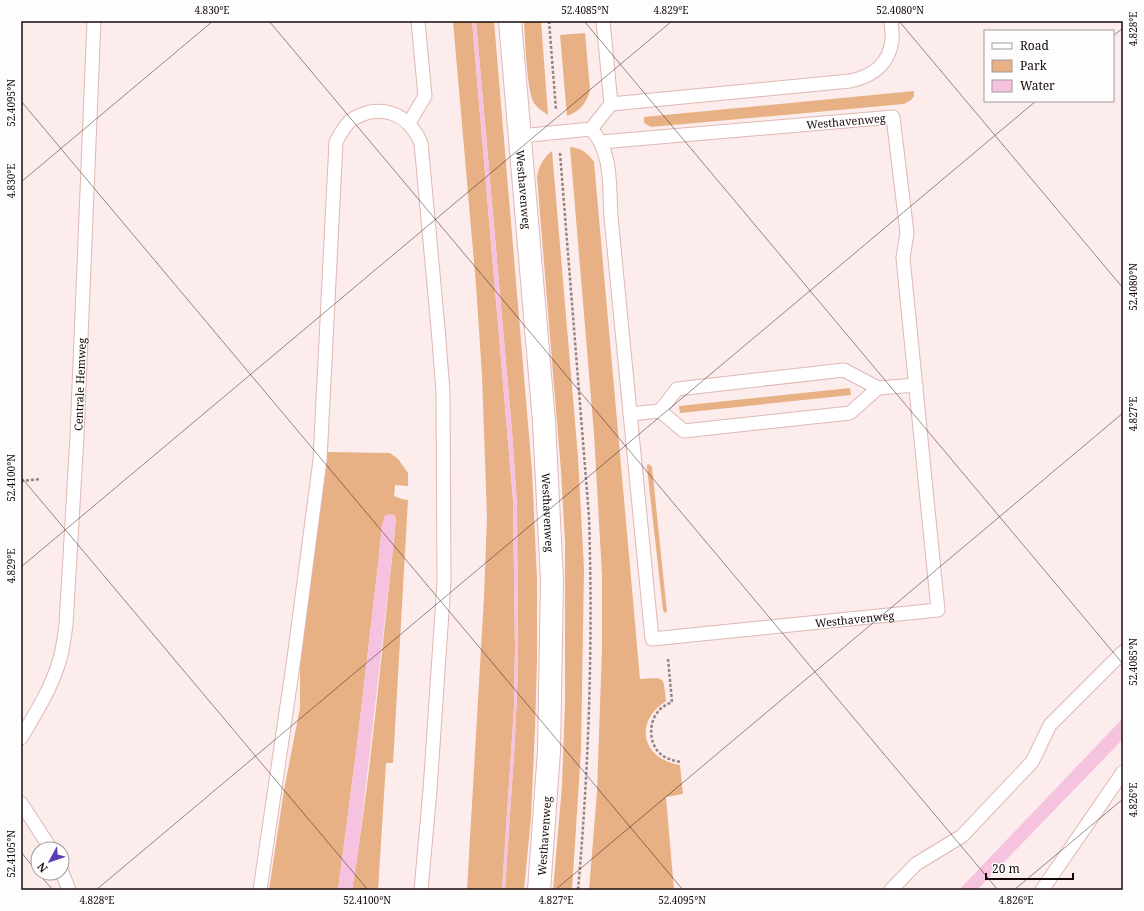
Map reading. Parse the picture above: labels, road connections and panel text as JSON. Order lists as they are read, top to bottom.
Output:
{
  "streets": {
    "street": ["Westhavenweg"],
    "lane": ["Centrale Hemweg"]
  },
  "legend": ["Road", "Park", "Water"],
  "scale_bar": "20 m",
  "north": "bottom left",
  "coordinates": [
    "4.830°E",
    "52.4085°N",
    "4.829°E",
    "52.4080°N",
    "4.828°E",
    "52.4095°N",
    "4.827°E",
    "52.4100°N",
    "4.826°E",
    "52.4105°N"
  ]
}
